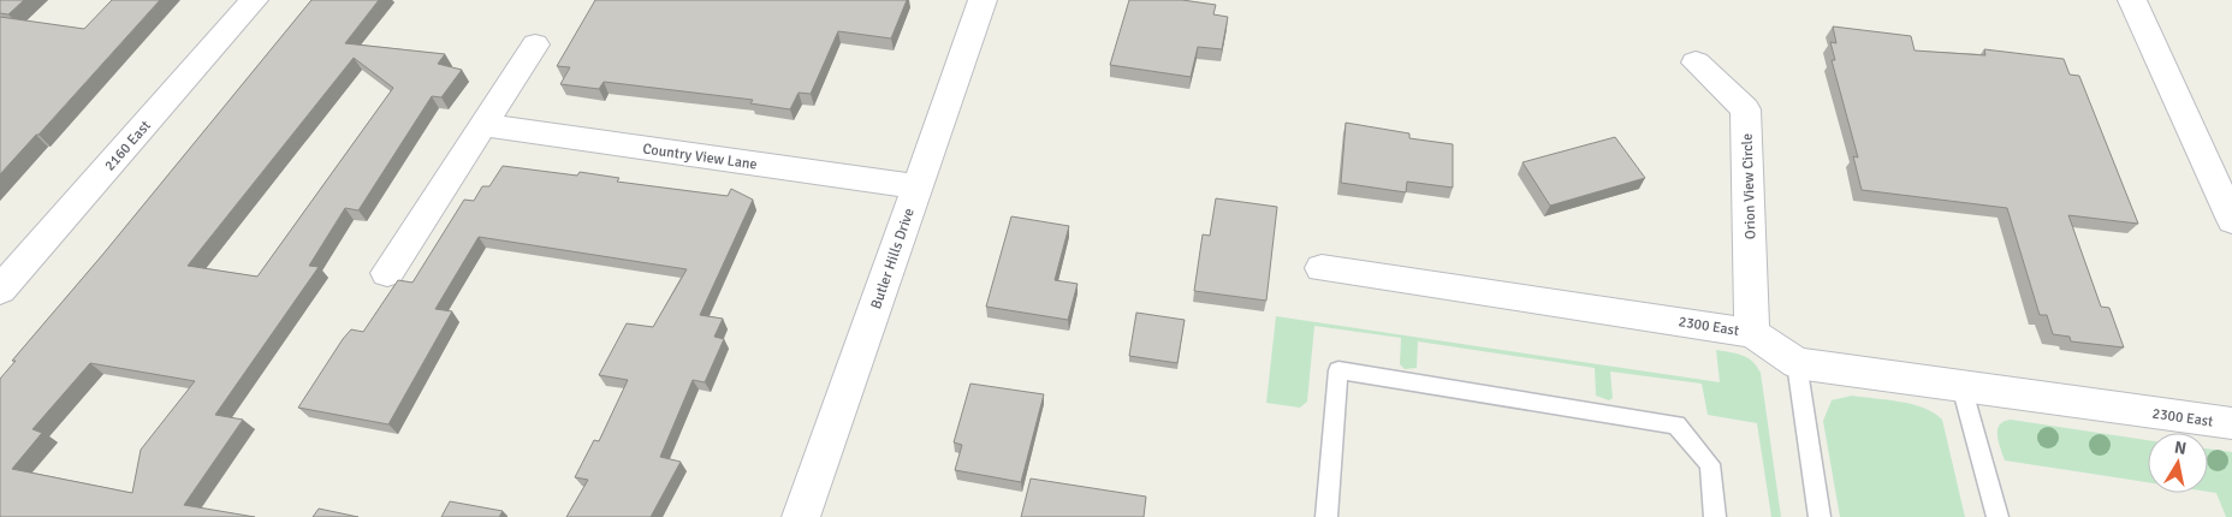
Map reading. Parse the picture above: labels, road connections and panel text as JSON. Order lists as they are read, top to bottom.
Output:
{
  "streets": {
    "street": [
      "2160 East",
      "Country View Lane",
      "Orion View Circle",
      "Butler Hills Drive",
      "2300 East"
    ]
  },
  "crossings": [
    ["Country View Lane", "Butler Hills Drive"],
    ["Orion View Circle", "2300 East"]
  ],
  "north": "top"
}
